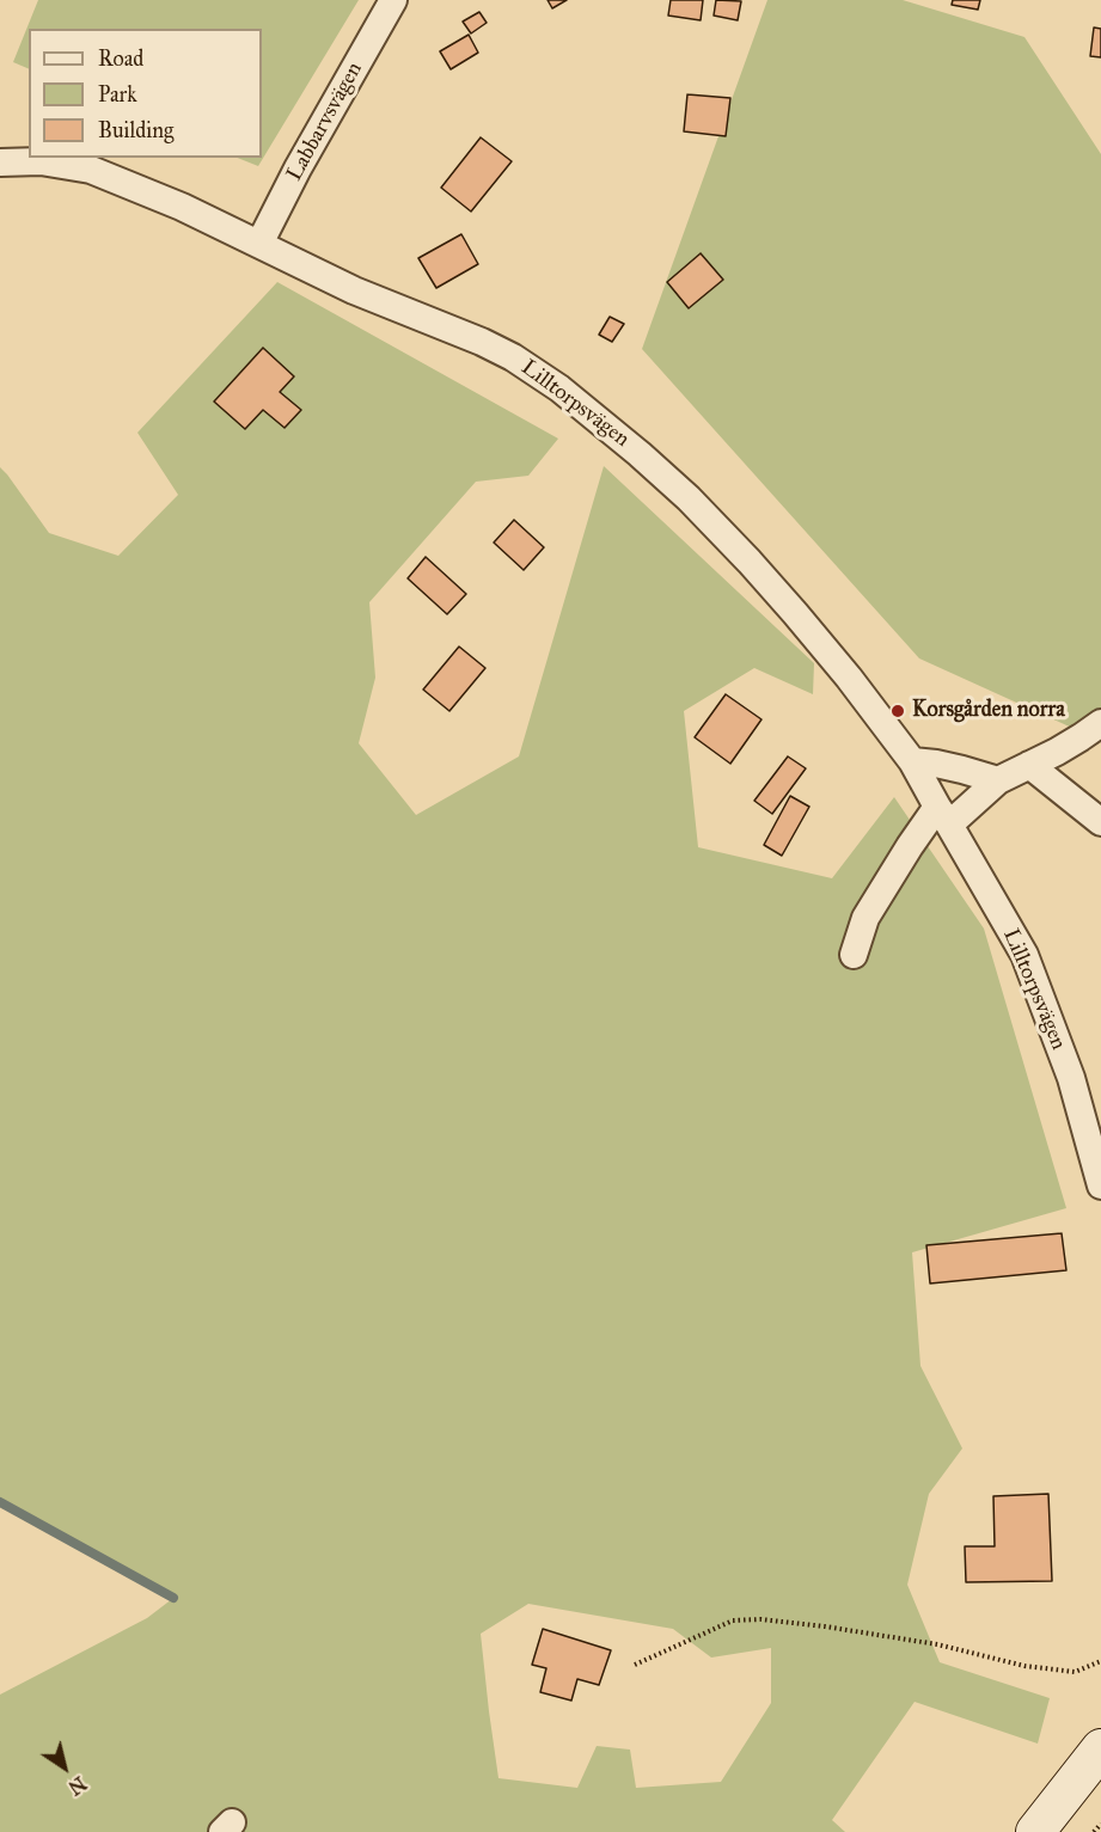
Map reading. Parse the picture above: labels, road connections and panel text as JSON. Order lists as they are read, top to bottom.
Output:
{
  "streets": {
    "street": ["Labbarvsvägen", "Lilltorpsvägen"]
  },
  "crossings": [
    ["Labbarvsvägen", "Lilltorpsvägen"]
  ],
  "places": ["Korsgården norra"],
  "legend": ["Road", "Park", "Building"],
  "north": "bottom right"
}
